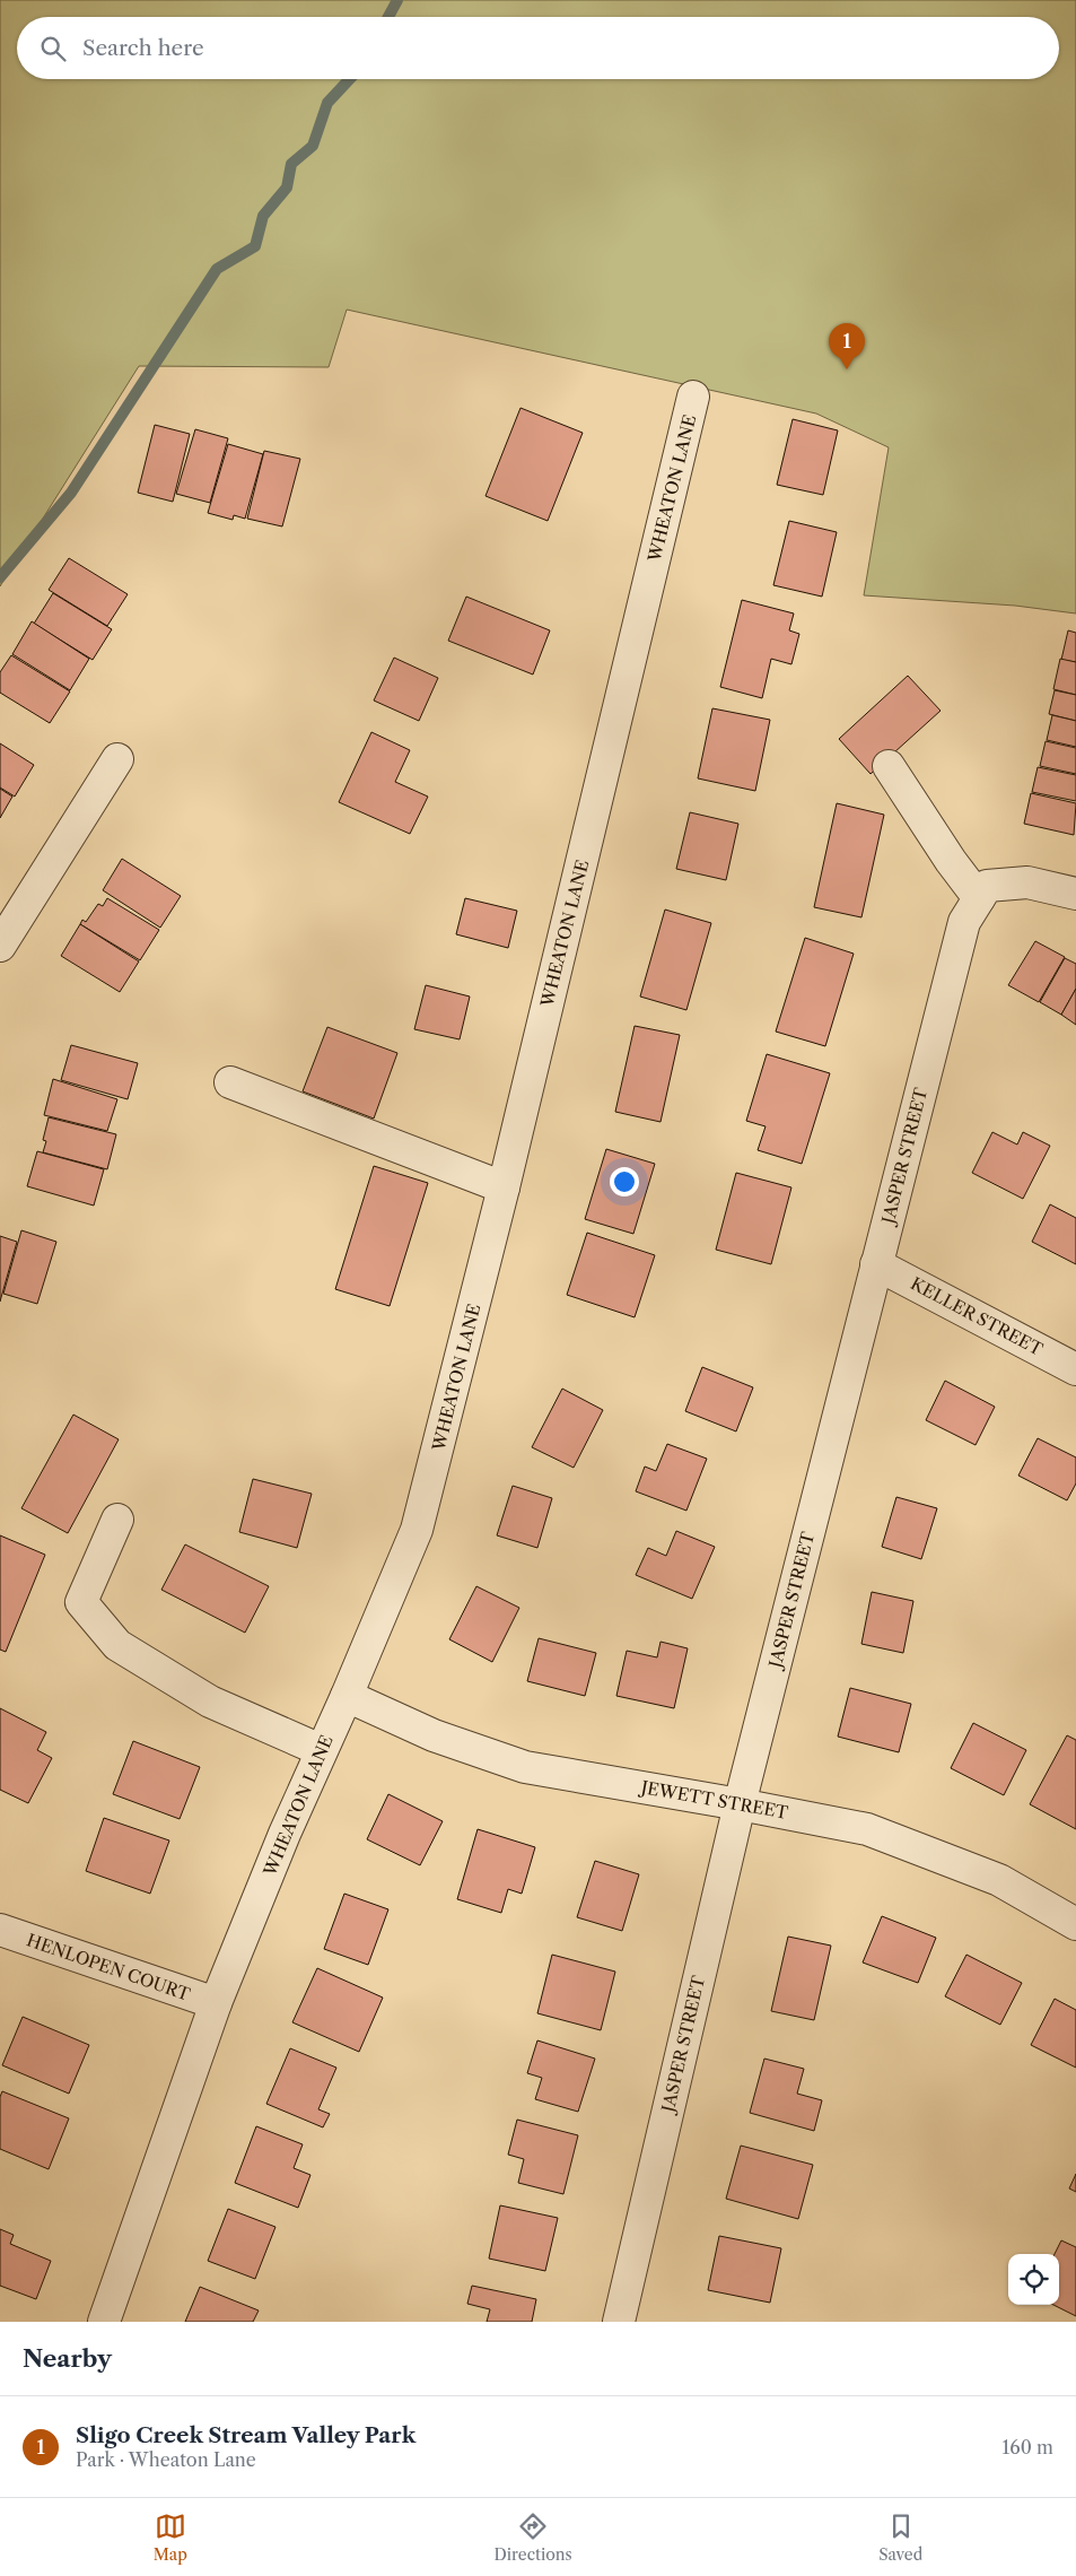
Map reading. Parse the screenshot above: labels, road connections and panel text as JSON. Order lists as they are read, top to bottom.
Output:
{
  "streets": {
    "street": [
      "WHEATON LANE",
      "JASPER STREET",
      "KELLER STREET",
      "JEWETT STREET",
      "HENLOPEN COURT"
    ]
  },
  "crossings": [
    ["WHEATON LANE", "JEWETT STREET"],
    ["WHEATON LANE", "HENLOPEN COURT"],
    ["JASPER STREET", "KELLER STREET"],
    ["JASPER STREET", "JEWETT STREET"]
  ],
  "page": {
    "search": "Search here",
    "pins": "1",
    "heading": "Nearby",
    "list": [
      {
        "mark": "1",
        "name": "Sligo Creek Stream Valley Park",
        "note": "Park · Wheaton Lane",
        "value": "160 m"
      }
    ],
    "nav": ["Map", "Directions", "Saved"]
  }
}
